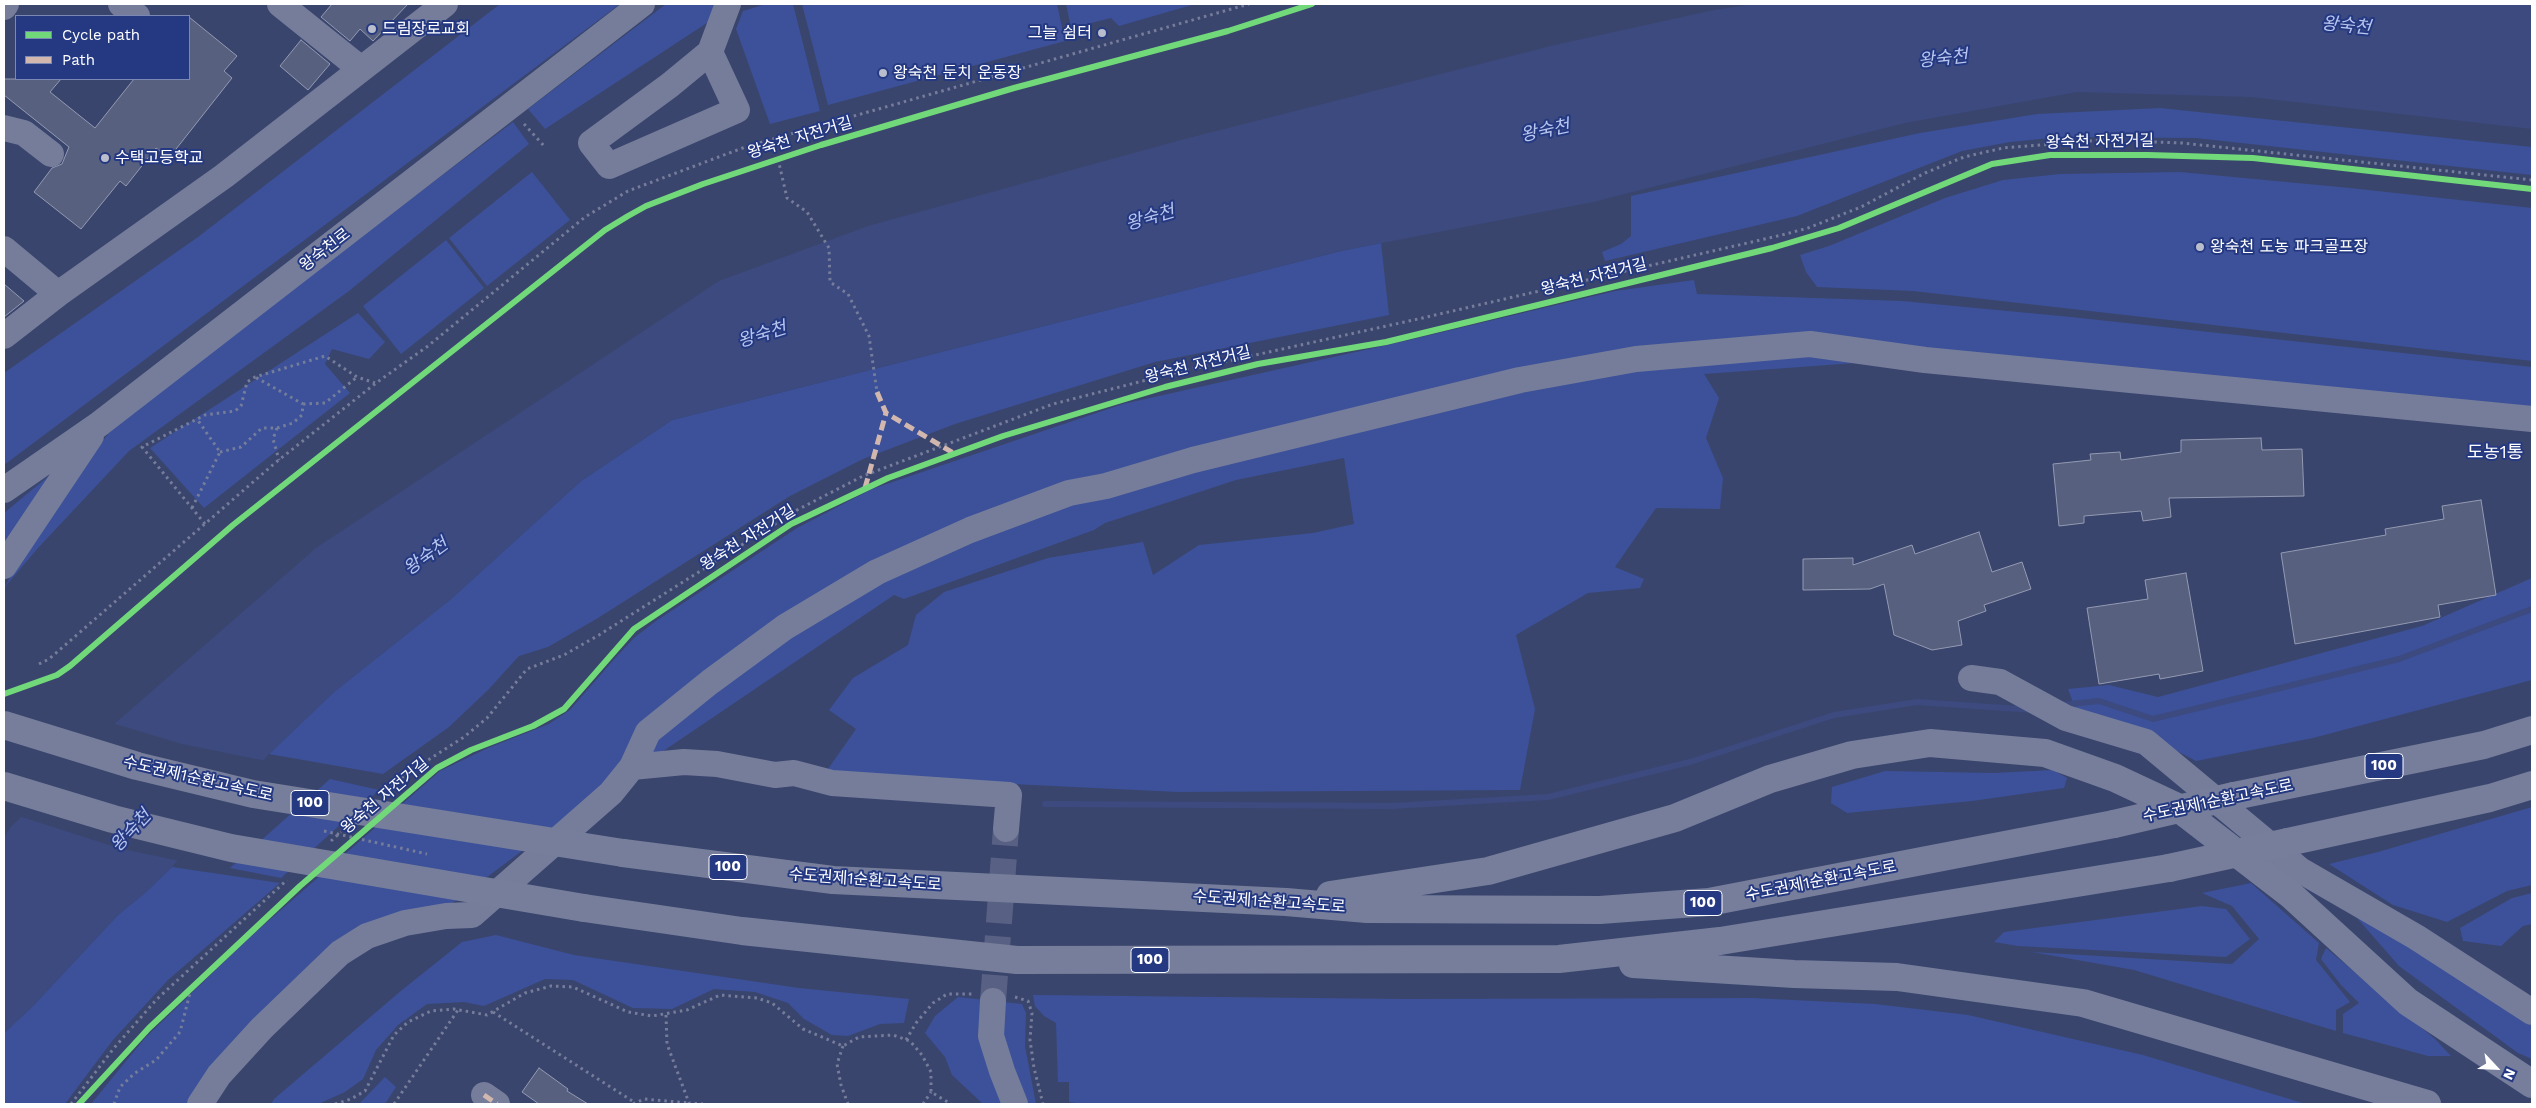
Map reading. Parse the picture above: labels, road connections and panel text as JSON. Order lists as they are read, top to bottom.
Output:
{
  "streets": {
    "highway": ["100", "수도권제1순환고속도로"],
    "street": ["왕숙천로"],
    "cycle path": ["왕숙천 자전거길"]
  },
  "districts": ["도농1통"],
  "water": ["왕숙천"],
  "places": [
    "드림장로교회",
    "그늘 쉼터",
    "왕숙천 둔치 운동장",
    "수택고등학교",
    "왕숙천 도농 파크골프장"
  ],
  "legend": ["Cycle path", "Path"],
  "north": "bottom right"
}
